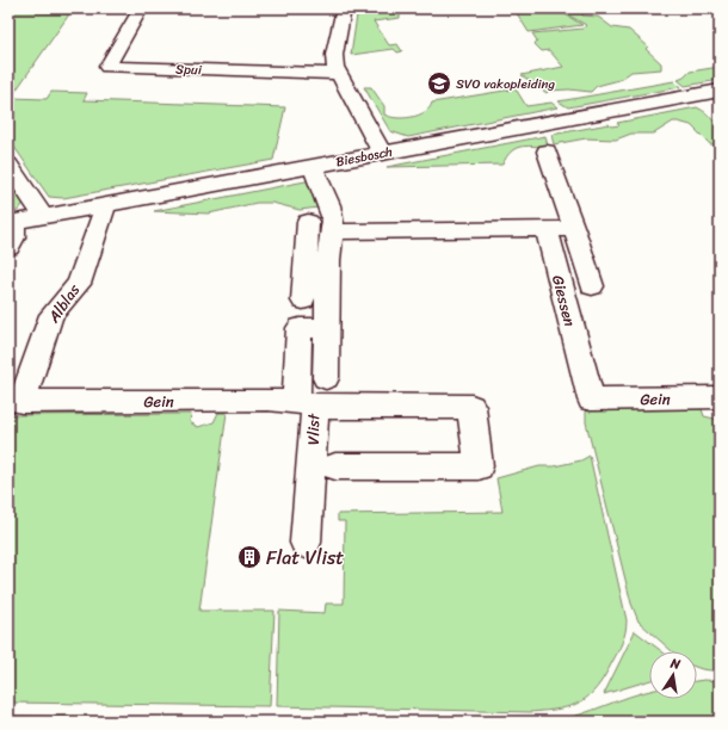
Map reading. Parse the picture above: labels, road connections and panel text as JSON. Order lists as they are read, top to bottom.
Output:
{
  "streets": {
    "street": [
      "Spui",
      "Biesbosch",
      "Giessen",
      "Alblas",
      "Gein",
      "Vlist"
    ]
  },
  "crossings": [
    ["Biesbosch", "Alblas"],
    ["Giessen", "Gein"],
    ["Alblas", "Gein"],
    ["Gein", "Vlist"]
  ],
  "places": {
    "school or university": ["SVO vakopleiding"],
    "building": ["Flat Vlist"]
  },
  "north": "top"
}
